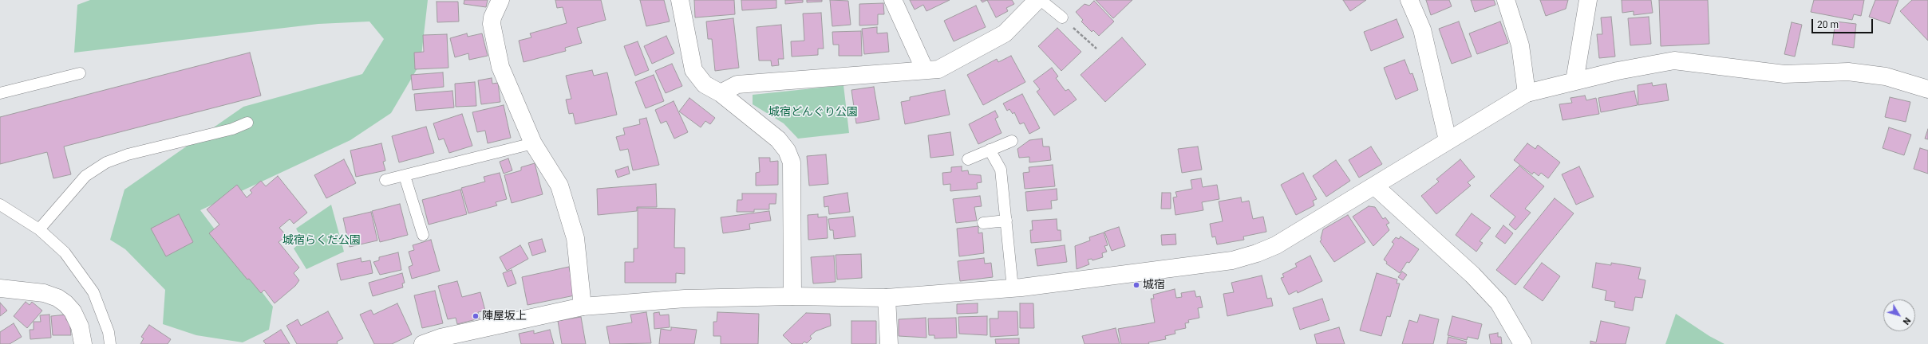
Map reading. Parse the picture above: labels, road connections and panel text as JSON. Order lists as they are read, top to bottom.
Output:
{
  "parks": ["城宿どんぐり公園", "城宿らくだ公園"],
  "places": ["城宿", "陣屋坂上"],
  "scale_bar": "20 m",
  "north": "bottom right"
}
